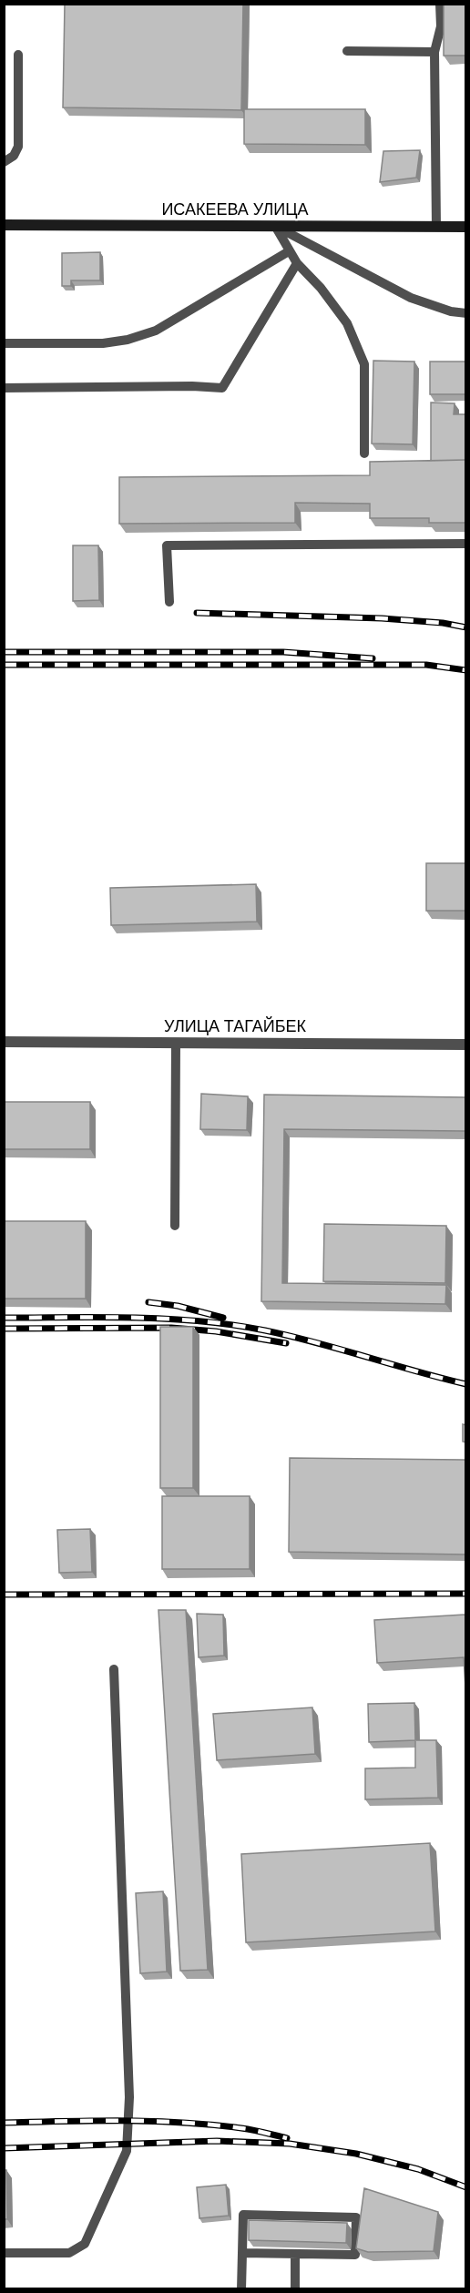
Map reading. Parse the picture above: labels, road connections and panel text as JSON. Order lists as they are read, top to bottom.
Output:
{
  "streets": {
    "street": ["ИСАКЕЕВА УЛИЦА", "УЛИЦА ТАГАЙБЕК"]
  }
}
